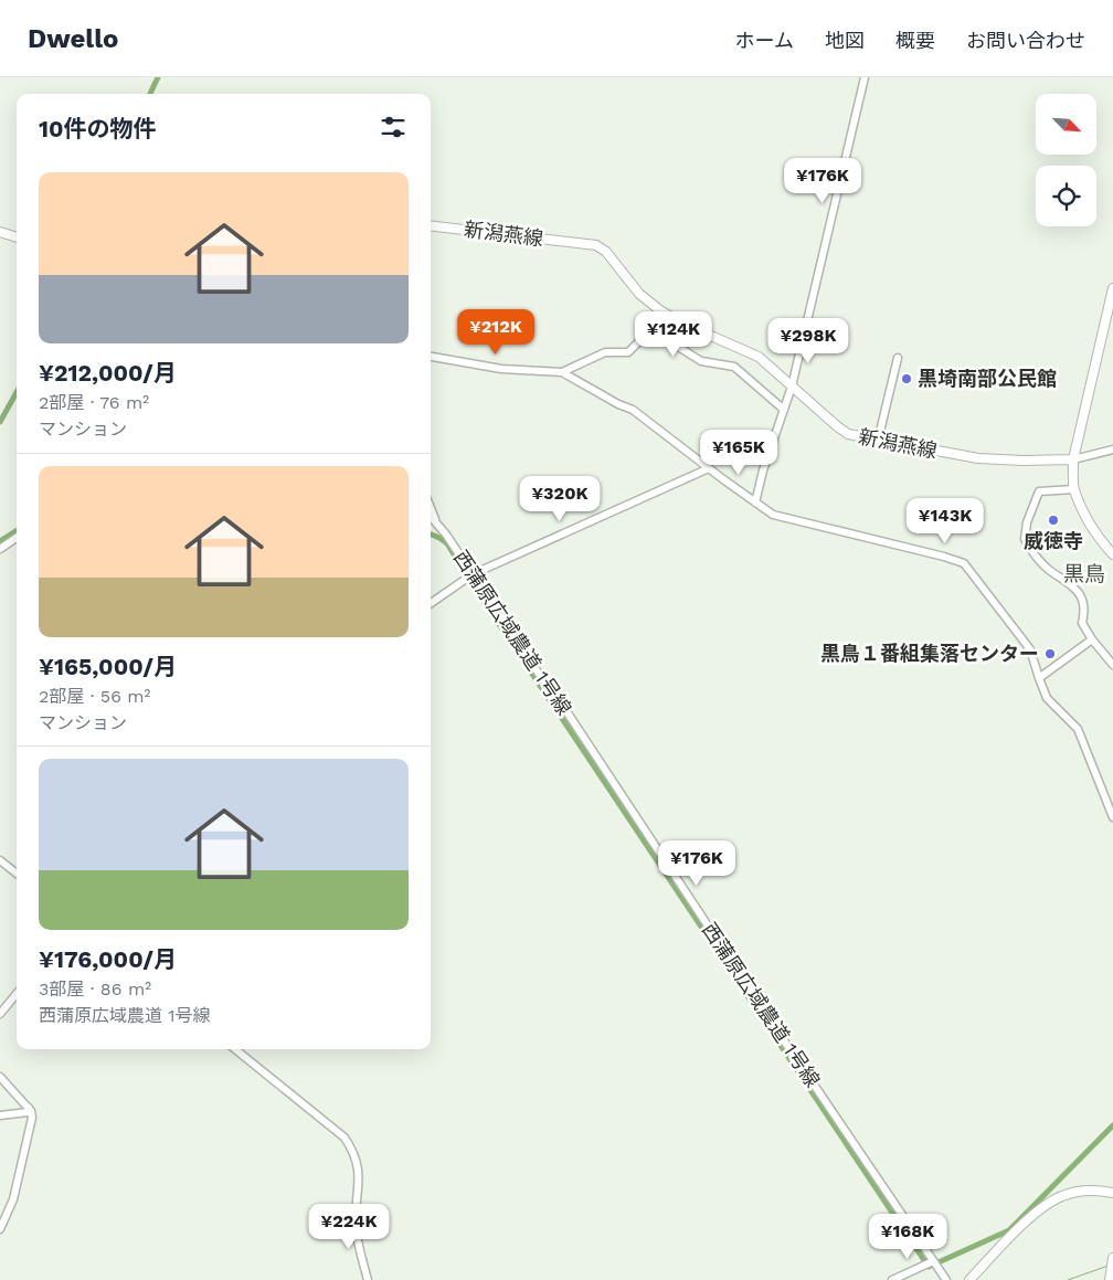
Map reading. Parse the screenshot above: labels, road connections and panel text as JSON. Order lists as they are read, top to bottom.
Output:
{
  "streets": {
    "main road": ["新潟燕線"],
    "street": ["西蒲原広域農道 1号線"]
  },
  "districts": ["黒鳥"],
  "places": ["黒埼南部公民館", "威徳寺", "黒鳥１番組集落センター"],
  "north": "bottom right",
  "page": {
    "header": "Dwello",
    "nav": [
      "ホーム",
      "地図",
      "概要",
      "お問い合わせ"
    ],
    "heading": "10件の物件",
    "price": [
      "¥176K",
      "¥212K",
      "¥124K",
      "¥298K",
      "¥165K",
      "¥320K",
      "¥143K",
      "¥176K",
      "¥224K",
      "¥168K"
    ],
    "list": [
      {
        "name": "¥212,000/月",
        "note": "2部屋 · 76 m² · マンション"
      },
      {
        "name": "¥165,000/月",
        "note": "2部屋 · 56 m² · マンション"
      },
      {
        "name": "¥176,000/月",
        "note": "3部屋 · 86 m² · 西蒲原広域農道 1号線"
      }
    ]
  }
}
